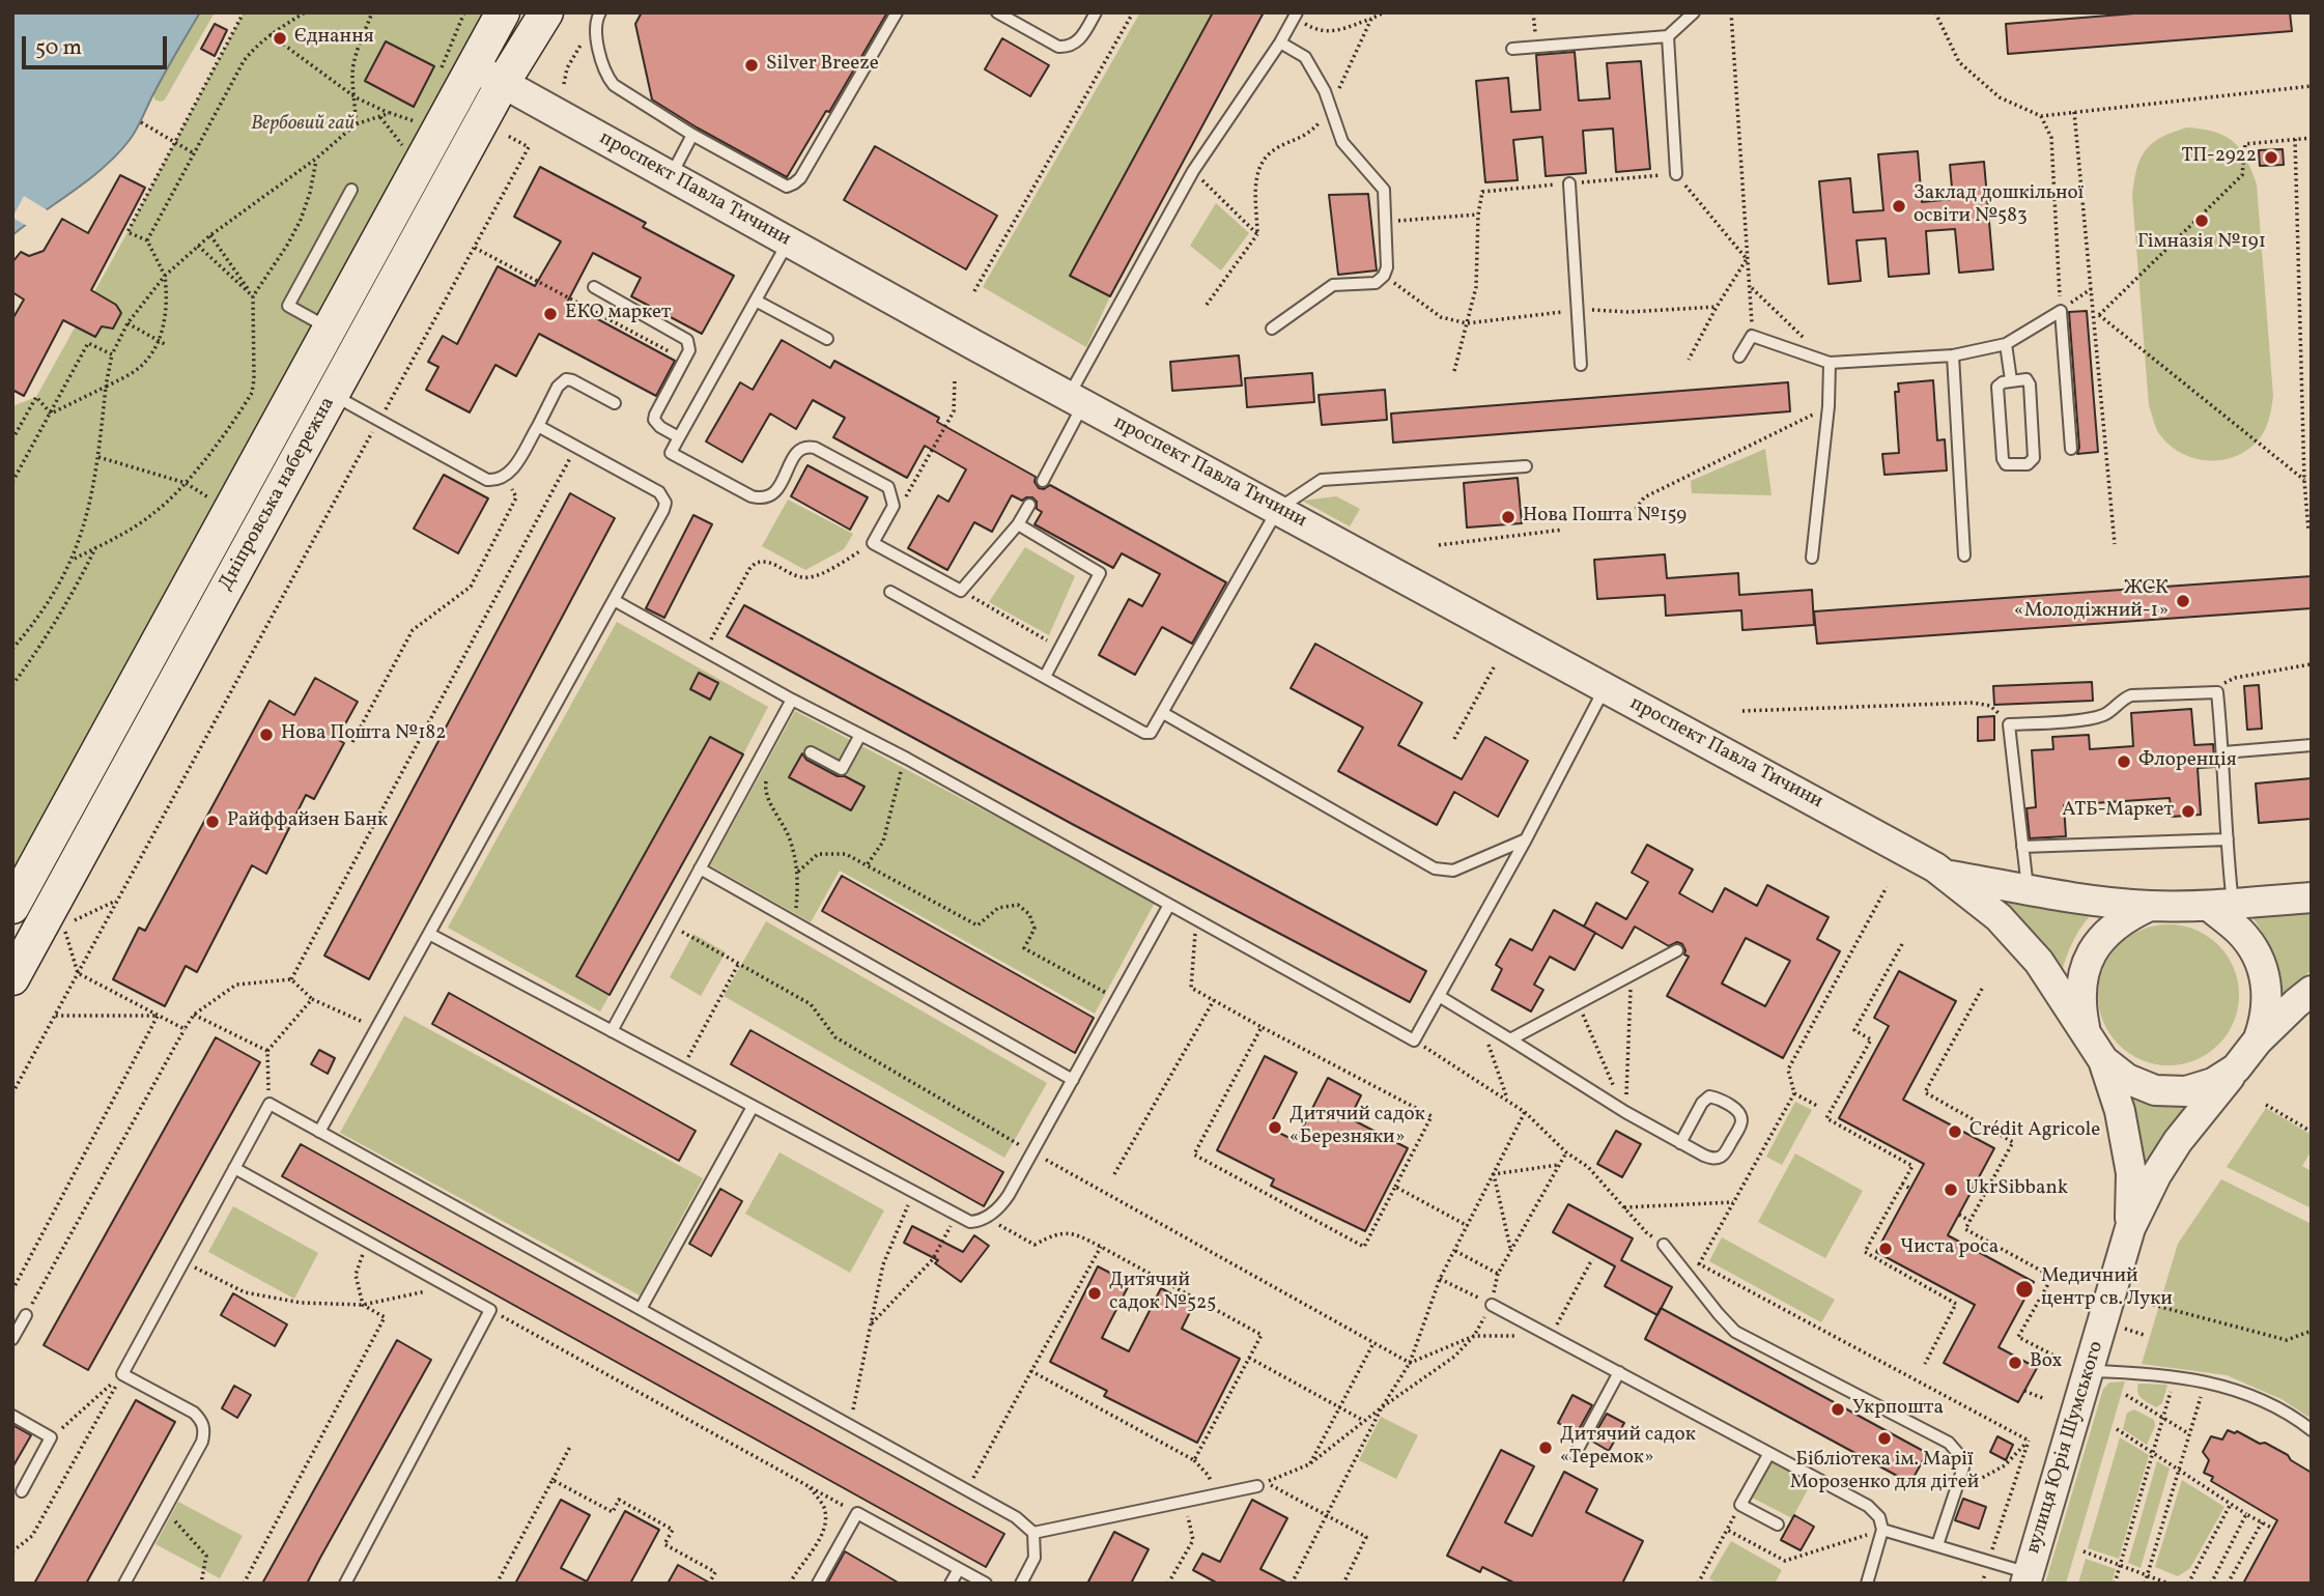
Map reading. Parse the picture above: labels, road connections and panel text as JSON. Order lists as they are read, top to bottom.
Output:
{
  "streets": {
    "main road": ["Дніпровська набережна"],
    "street": ["проспект Павла Тичини", "вулиця Юрія Шумського"]
  },
  "crossings": [
    ["проспект Павла Тичини", "Дніпровська набережна"],
    ["проспект Павла Тичини", "вулиця Юрія Шумського"]
  ],
  "parks": ["Вербовий гай"],
  "places": [
    "Єднання",
    "Silver Breeze",
    "ТП-2922",
    "Заклад дошкільної освіти №583",
    "Гімназія №191",
    "ЕКО маркет",
    "Нова Пошта №159",
    "ЖСК «Молодіжний-1»",
    "Нова Пошта №182",
    "Флоренція",
    "АТБ-Маркет",
    "Райффайзен Банк",
    "Дитячий садок «Березняки»",
    "Crédit Agricole",
    "UkrSibbank",
    "Чиста роса",
    "Медичний центр св. Луки",
    "Дитячий садок №525",
    "Box",
    "Укрпошта",
    "Бібліотека ім. Марії Морозенко для дітей",
    "Дитячий садок «Теремок»"
  ],
  "scale_bar": "50 m"
}
